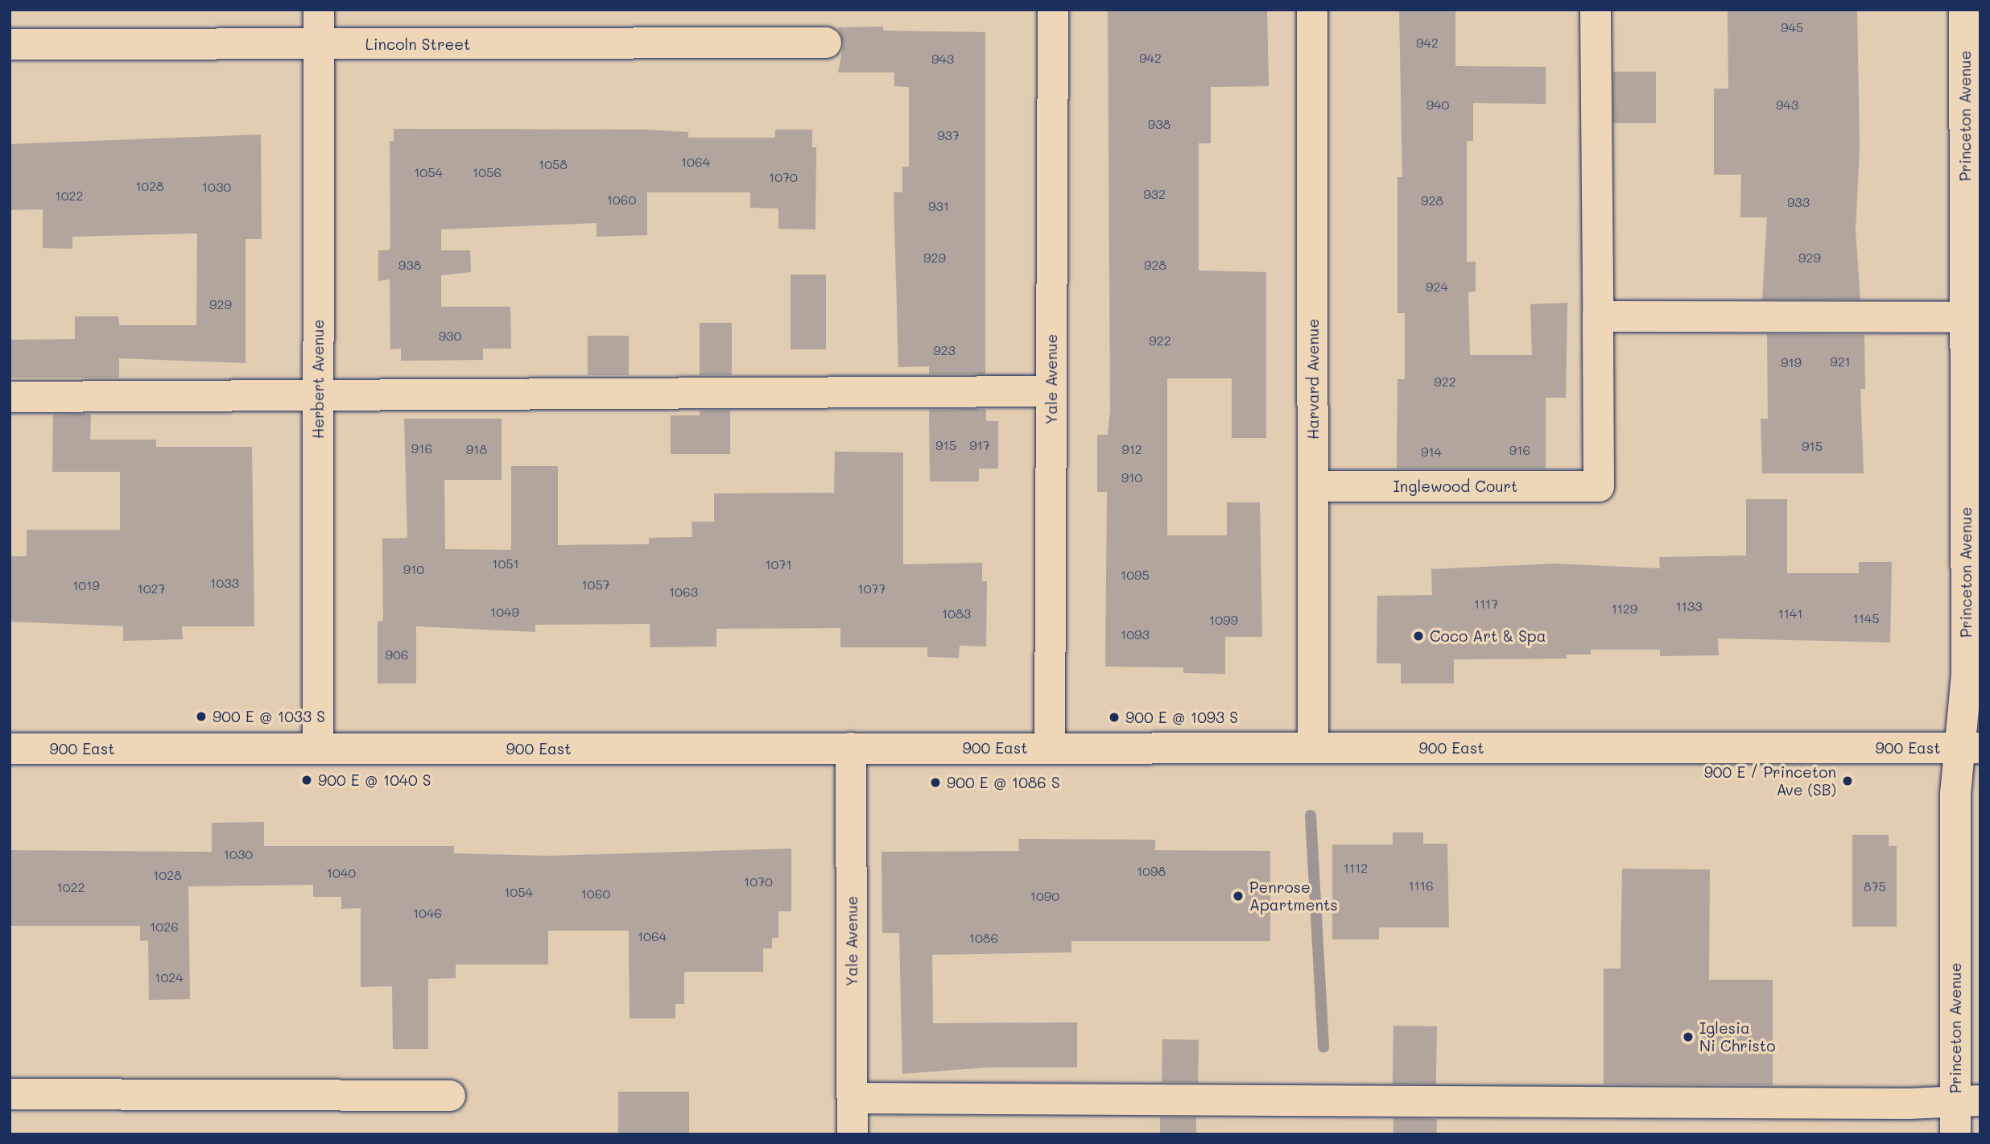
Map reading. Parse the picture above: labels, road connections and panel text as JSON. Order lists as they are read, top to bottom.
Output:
{
  "streets": {
    "street": [
      "Lincoln Street",
      "Princeton Avenue",
      "Herbert Avenue",
      "Yale Avenue",
      "Harvard Avenue",
      "Inglewood Court",
      "900 East"
    ]
  },
  "crossings": [
    ["Lincoln Street", "Herbert Avenue"],
    ["Princeton Avenue", "900 East"],
    ["Herbert Avenue", "900 East"],
    ["Yale Avenue", "900 East"],
    ["Harvard Avenue", "Inglewood Court"],
    ["Harvard Avenue", "900 East"]
  ],
  "places": [
    "Coco Art & Spa",
    "900 E @ 1033 S",
    "900 E @ 1093 S",
    "900 E @ 1040 S",
    "900 E / Princeton Ave (SB)",
    "900 E @ 1086 S",
    "Penrose Apartments",
    "Iglesia Ni Christo"
  ],
  "house_numbers": [
    "945",
    "942",
    "942",
    "943",
    "940",
    "943",
    "938",
    "937",
    "1064",
    "1058",
    "1054",
    "1056",
    "1070",
    "1028",
    "1030",
    "932",
    "1022",
    "1060",
    "928",
    "933",
    "931",
    "929",
    "929",
    "938",
    "928",
    "924",
    "929",
    "930",
    "922",
    "923",
    "921",
    "919",
    "922",
    "915",
    "917",
    "915",
    "916",
    "918",
    "912",
    "916",
    "914",
    "910",
    "1051",
    "1071",
    "910",
    "1095",
    "1033",
    "1057",
    "1019",
    "1027",
    "1077",
    "1063",
    "1117",
    "1133",
    "1129",
    "1049",
    "1083",
    "1141",
    "1145",
    "1099",
    "1093",
    "906",
    "1030",
    "1112",
    "1098",
    "1040",
    "1028",
    "1070",
    "1116",
    "875",
    "1022",
    "1054",
    "1060",
    "1090",
    "1046",
    "1026",
    "1064",
    "1086",
    "1024"
  ]
}
